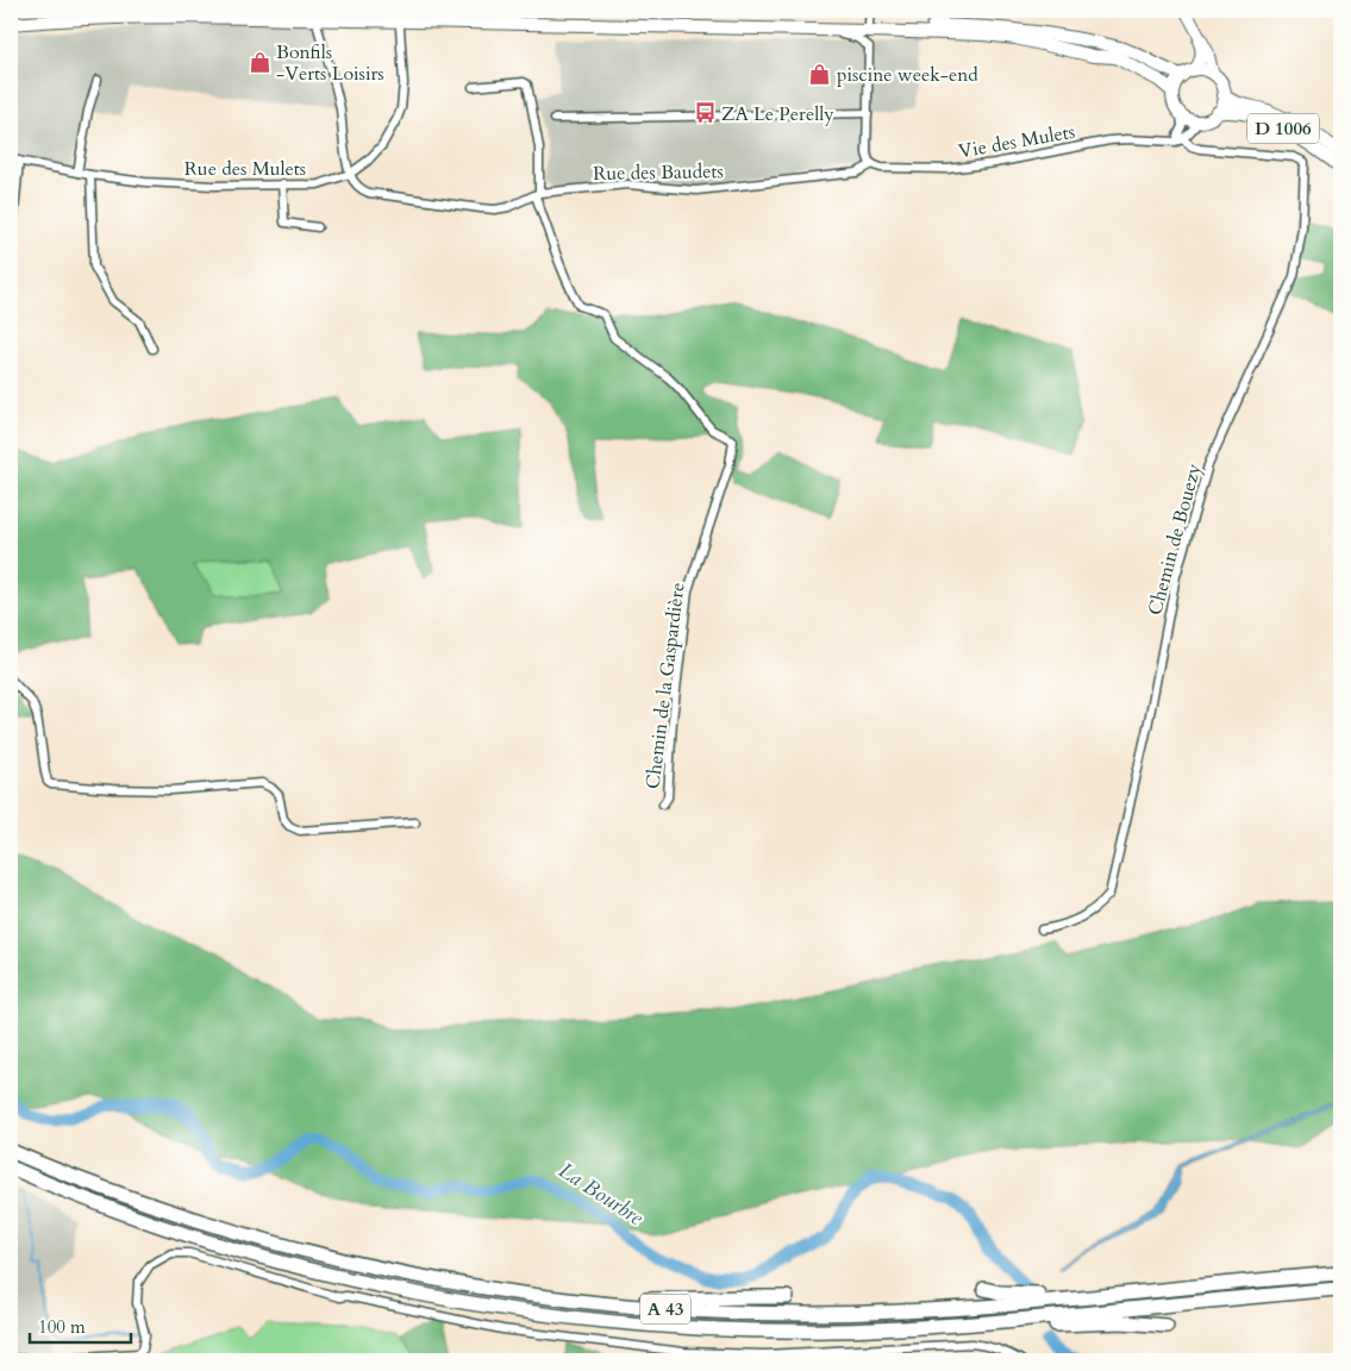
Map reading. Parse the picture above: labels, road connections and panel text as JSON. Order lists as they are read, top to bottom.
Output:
{
  "streets": {
    "highway": ["A 43"],
    "main road": ["D 1006"],
    "street": [
      "Vie des Mulets",
      "Rue des Mulets",
      "Rue des Baudets",
      "Chemin de Bouezy",
      "Chemin de la Gaspardière"
    ]
  },
  "crossings": [
    ["Vie des Mulets", "Rue des Baudets"],
    ["Vie des Mulets", "Chemin de Bouezy"],
    ["Rue des Mulets", "Rue des Baudets"],
    ["Rue des Baudets", "Chemin de la Gaspardière"]
  ],
  "water": ["La Bourbre"],
  "places": {
    "shop": ["Bonfils -Verts Loisirs", "piscine week-end"],
    "bus stop": ["ZA Le Perelly"]
  },
  "scale_bar": "100 m"
}
